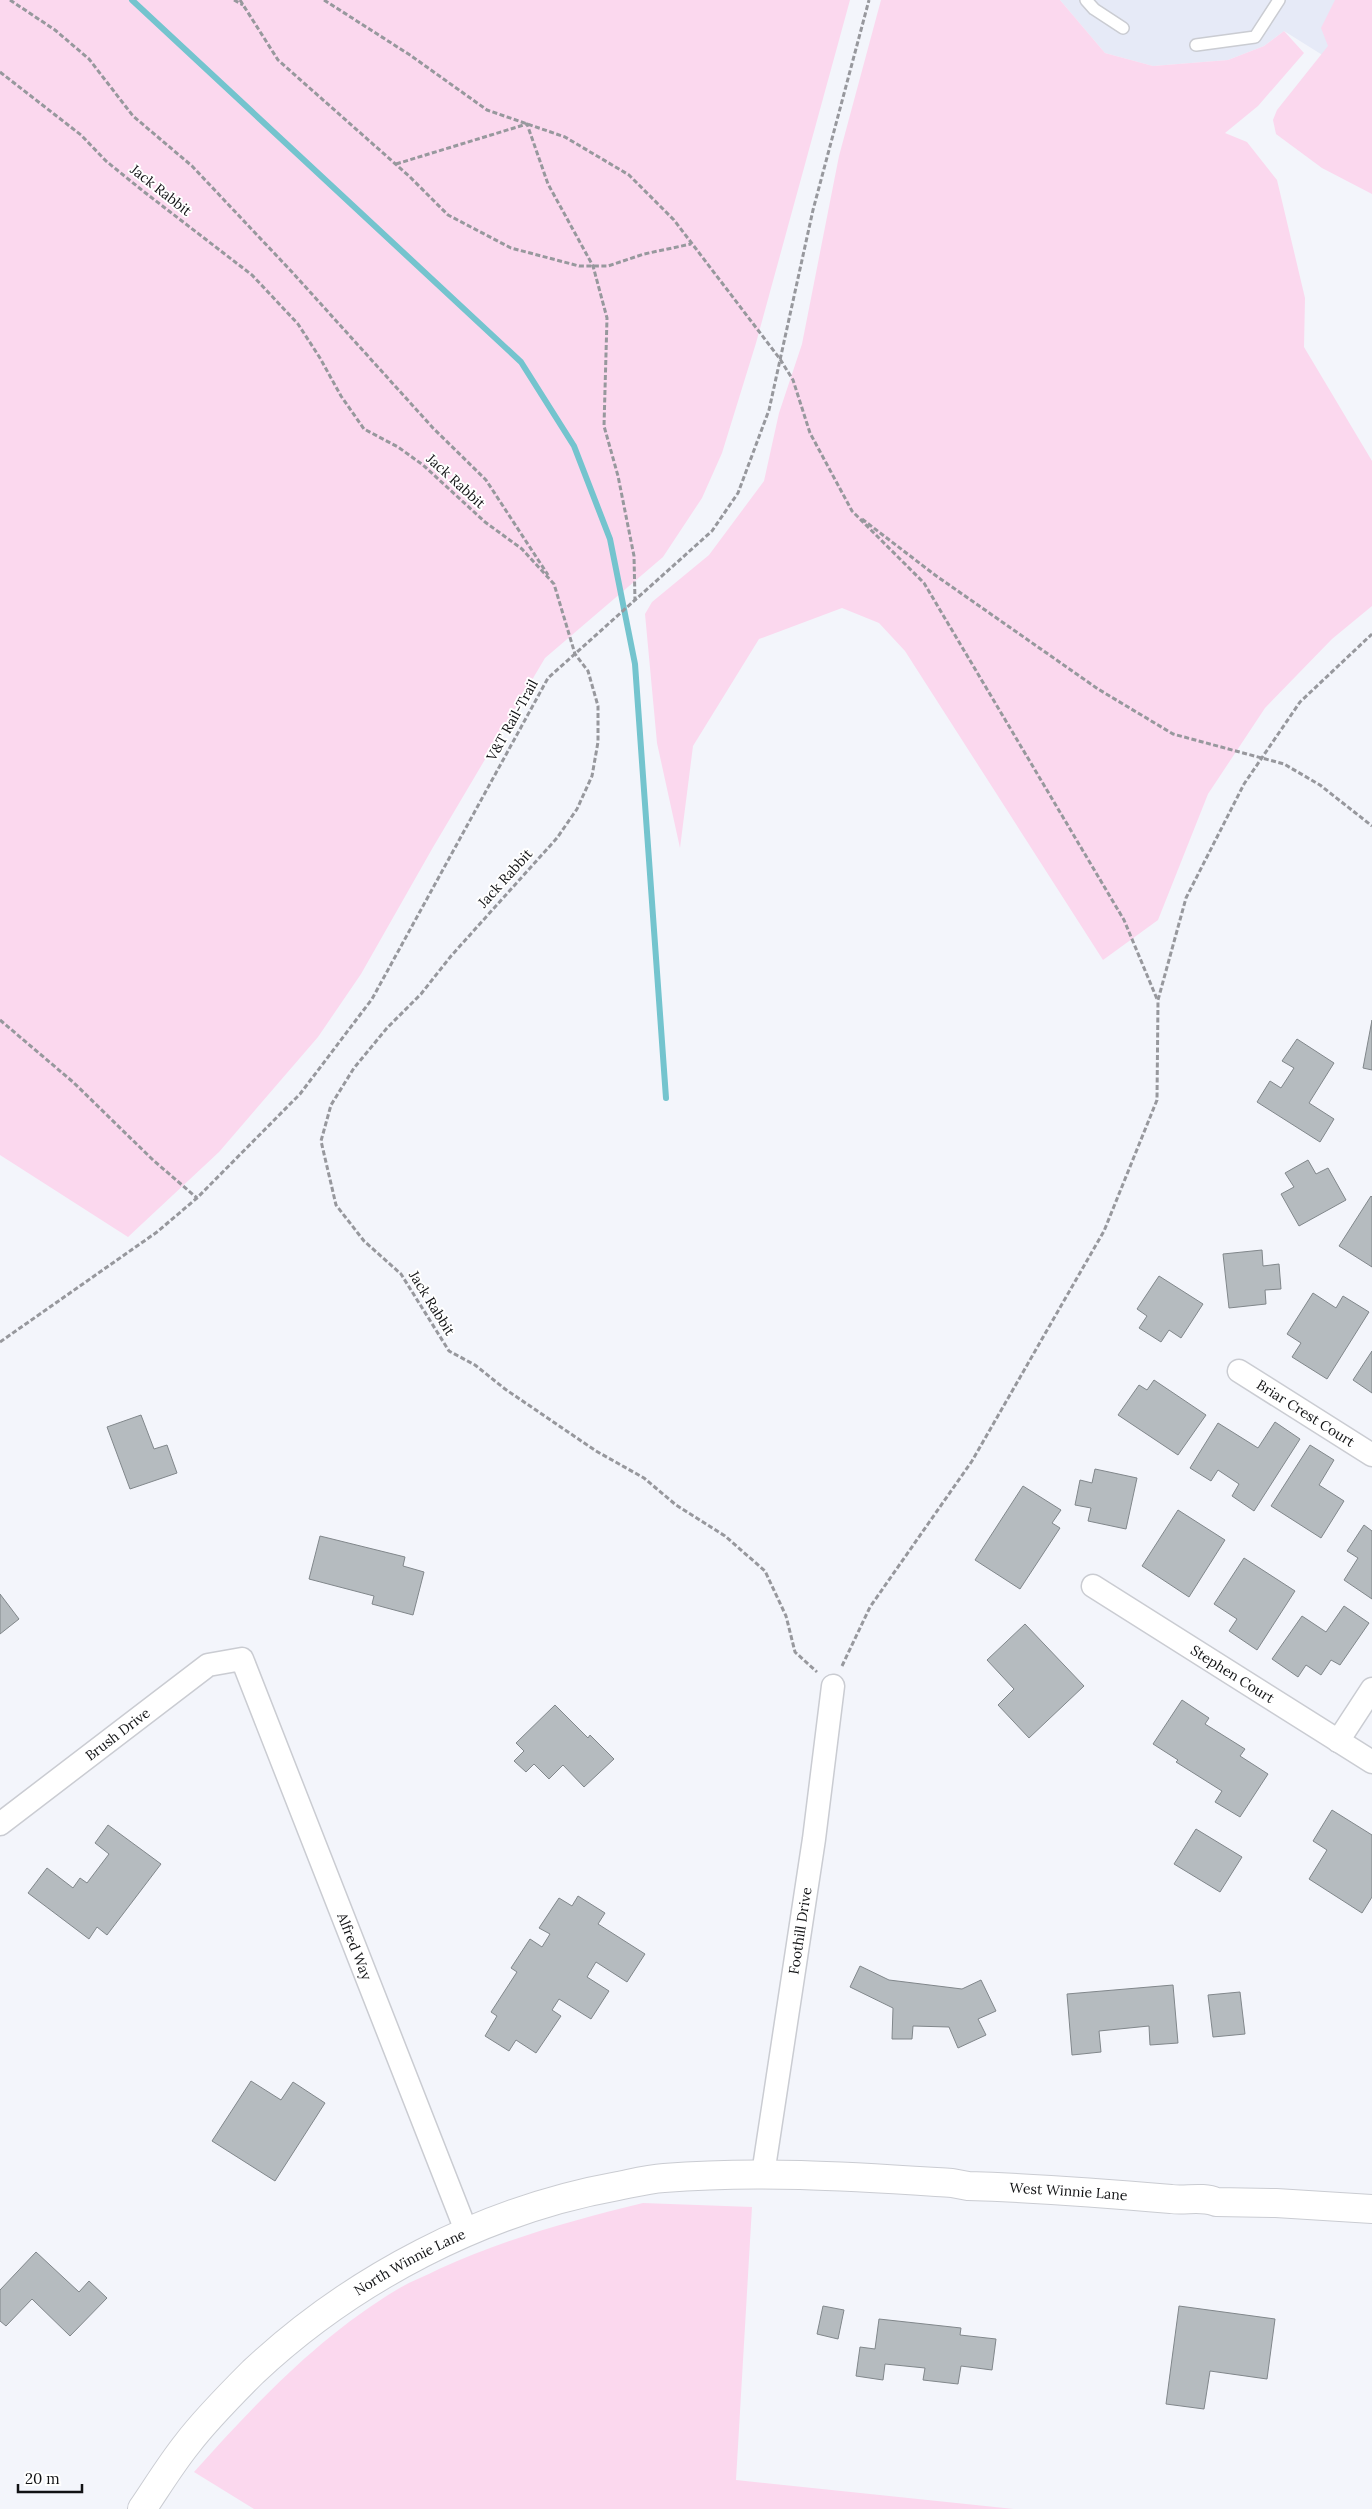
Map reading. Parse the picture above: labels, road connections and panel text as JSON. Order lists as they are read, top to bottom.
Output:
{
  "streets": {
    "street": [
      "Briar Crest Court",
      "Stephen Court",
      "Brush Drive",
      "Foothill Drive",
      "Alfred Way",
      "West Winnie Lane",
      "North Winnie Lane"
    ],
    "path": ["Jack Rabbit", "V&T Rail-Trail"]
  },
  "crossings": [
    ["Jack Rabbit", "V&T Rail-Trail"],
    ["Jack Rabbit", "Foothill Drive"],
    ["Brush Drive", "Alfred Way"],
    ["Foothill Drive", "West Winnie Lane"],
    ["Foothill Drive", "North Winnie Lane"],
    ["Alfred Way", "North Winnie Lane"],
    ["West Winnie Lane", "North Winnie Lane"]
  ],
  "scale_bar": "20 m"
}
